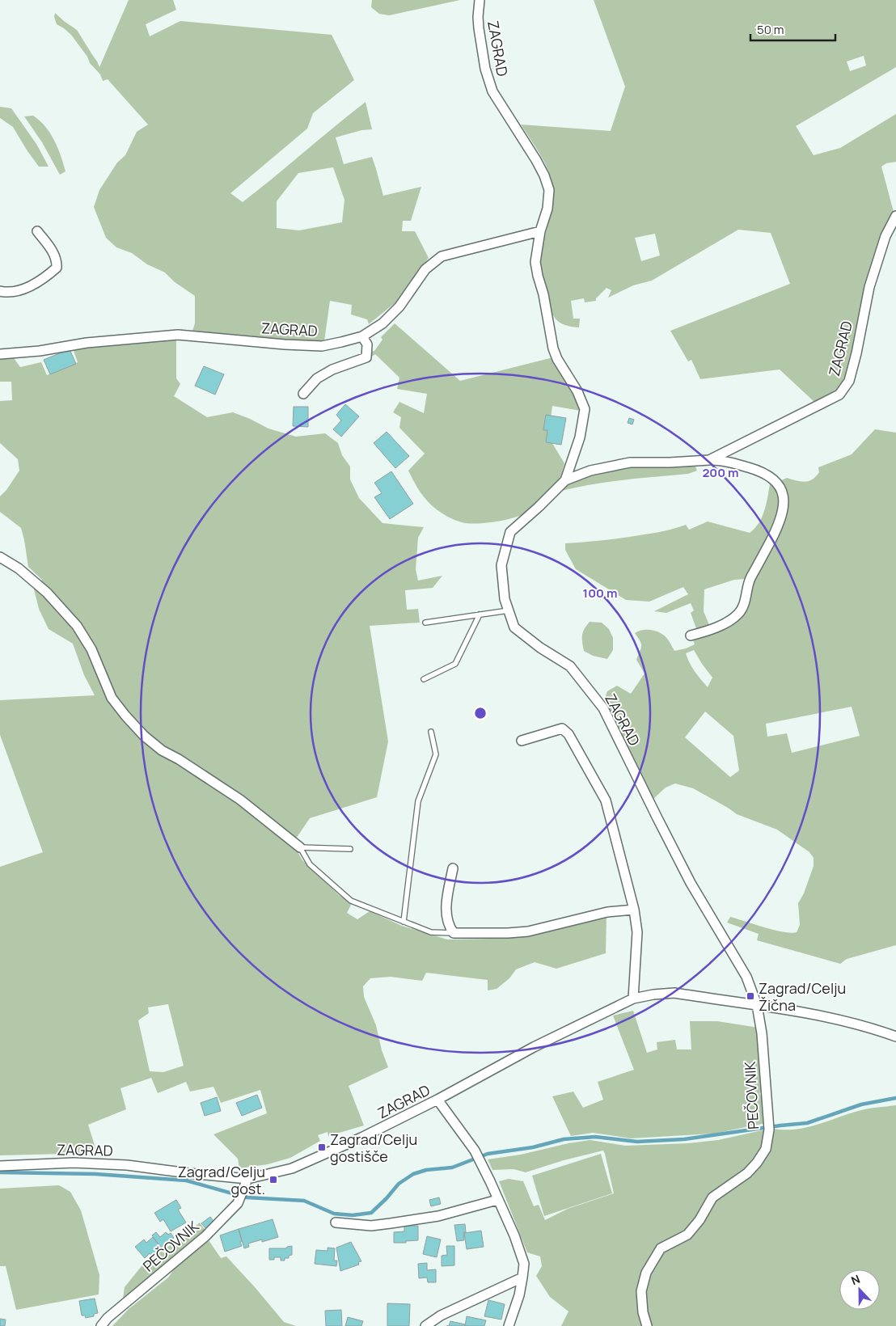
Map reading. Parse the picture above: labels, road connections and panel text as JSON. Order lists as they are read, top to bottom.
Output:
{
  "streets": {
    "street": ["ZAGRAD", "PEČOVNIK"]
  },
  "crossings": [
    ["ZAGRAD", "PEČOVNIK"]
  ],
  "places": {
    "transit": ["Zagrad/Celju Žična", "Zagrad/Celju gostišče", "Zagrad/Celju gost."]
  },
  "scale_bar": "50 m",
  "north": "top",
  "rings": ["200 m", "100 m"]
}
